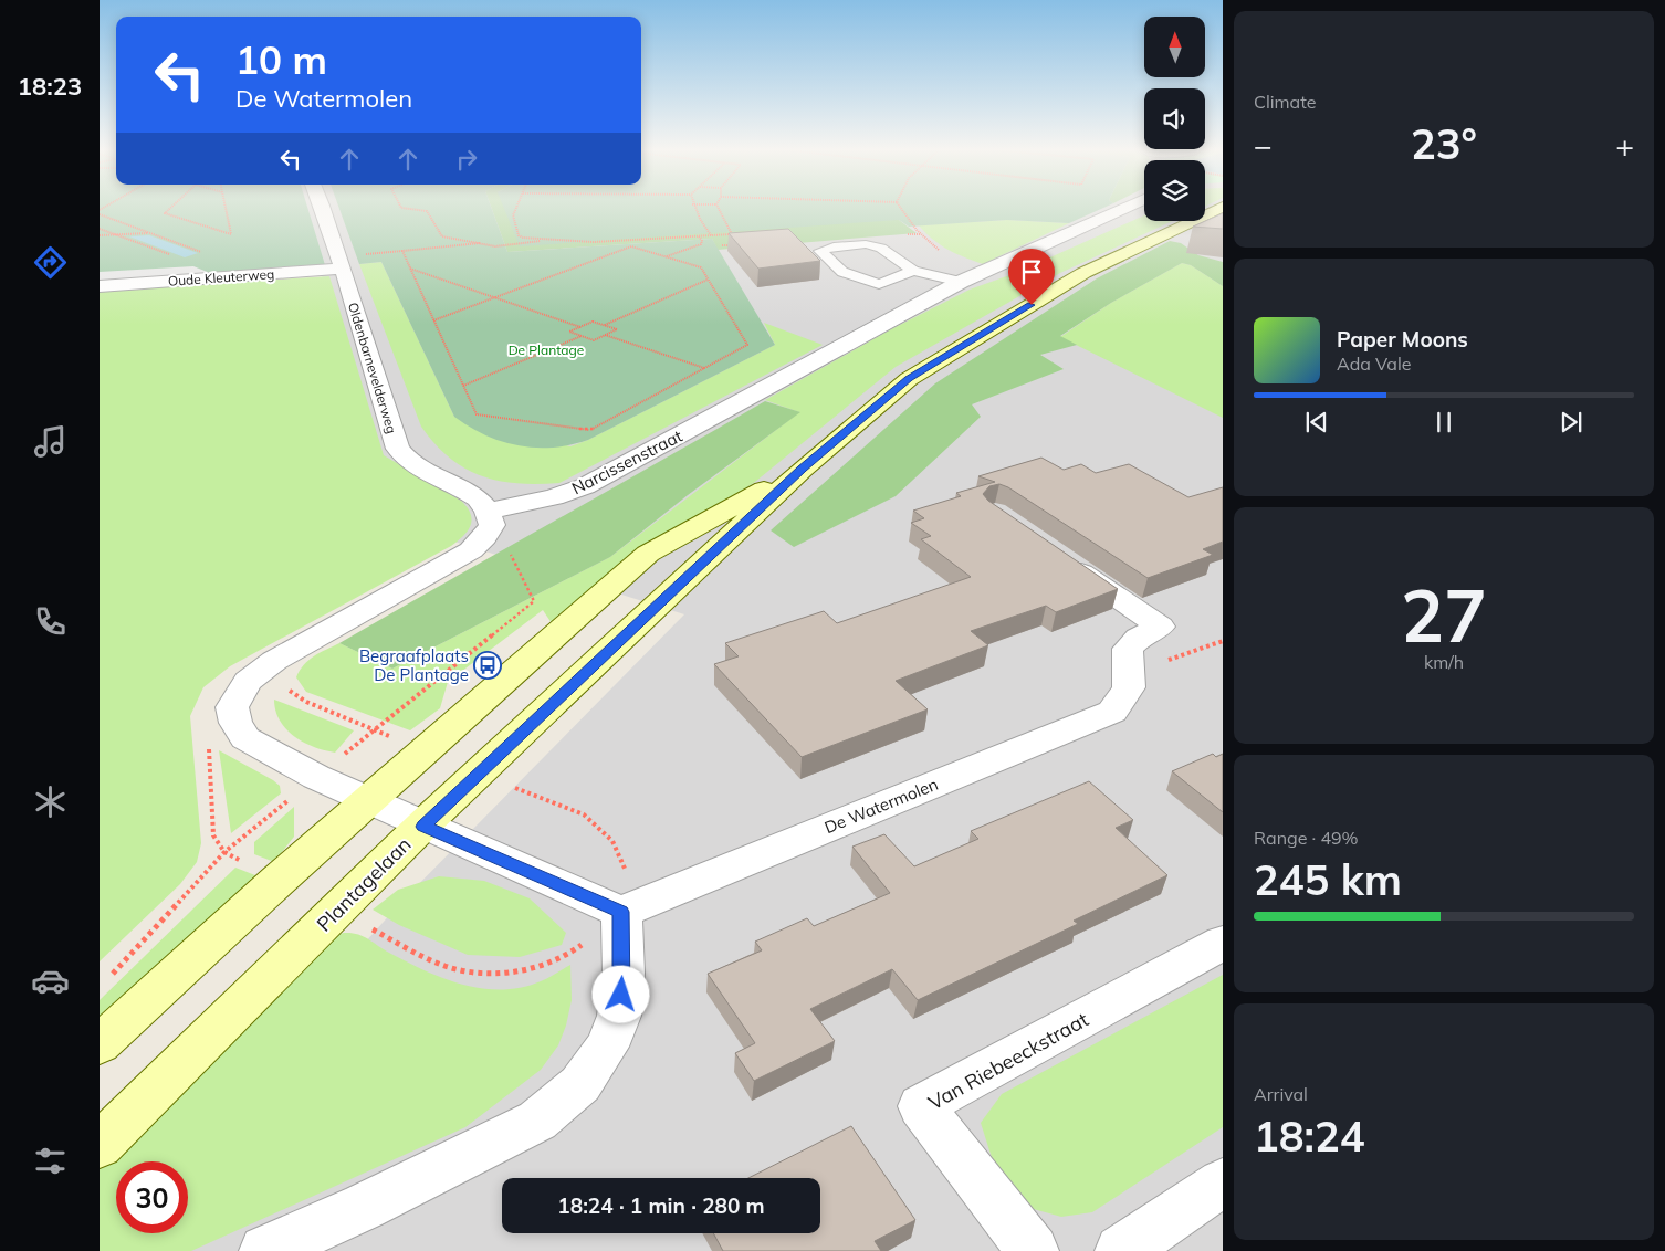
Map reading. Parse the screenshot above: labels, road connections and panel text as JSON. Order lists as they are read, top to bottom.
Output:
{
  "streets": {
    "main road": ["Plantagelaan"],
    "street": [
      "Oude Kleuterweg",
      "Oldenbarnevelderweg",
      "Narcissenstraat",
      "De Watermolen",
      "Van Riebeeckstraat"
    ]
  },
  "crossings": [
    ["Oude Kleuterweg", "Oldenbarnevelderweg"],
    ["Oldenbarnevelderweg", "Narcissenstraat"]
  ],
  "parks": ["De Plantage"],
  "places": {
    "bus stop": ["Begraafplaats De Plantage"]
  },
  "north": "top",
  "page": {
    "tabs": "18:23",
    "tile": [
      "Climate",
      ["27", "km/h"],
      ["Range · 49%", "245 km"],
      ["Arrival", "18:24"]
    ],
    "turn": ["10 m", "De Watermolen"],
    "heat": ["−", "23°", "+"],
    "song": ["Paper Moons", "Ada Vale"],
    "limit": "30",
    "trip": "18:24 · 1 min · 280 m"
  }
}
